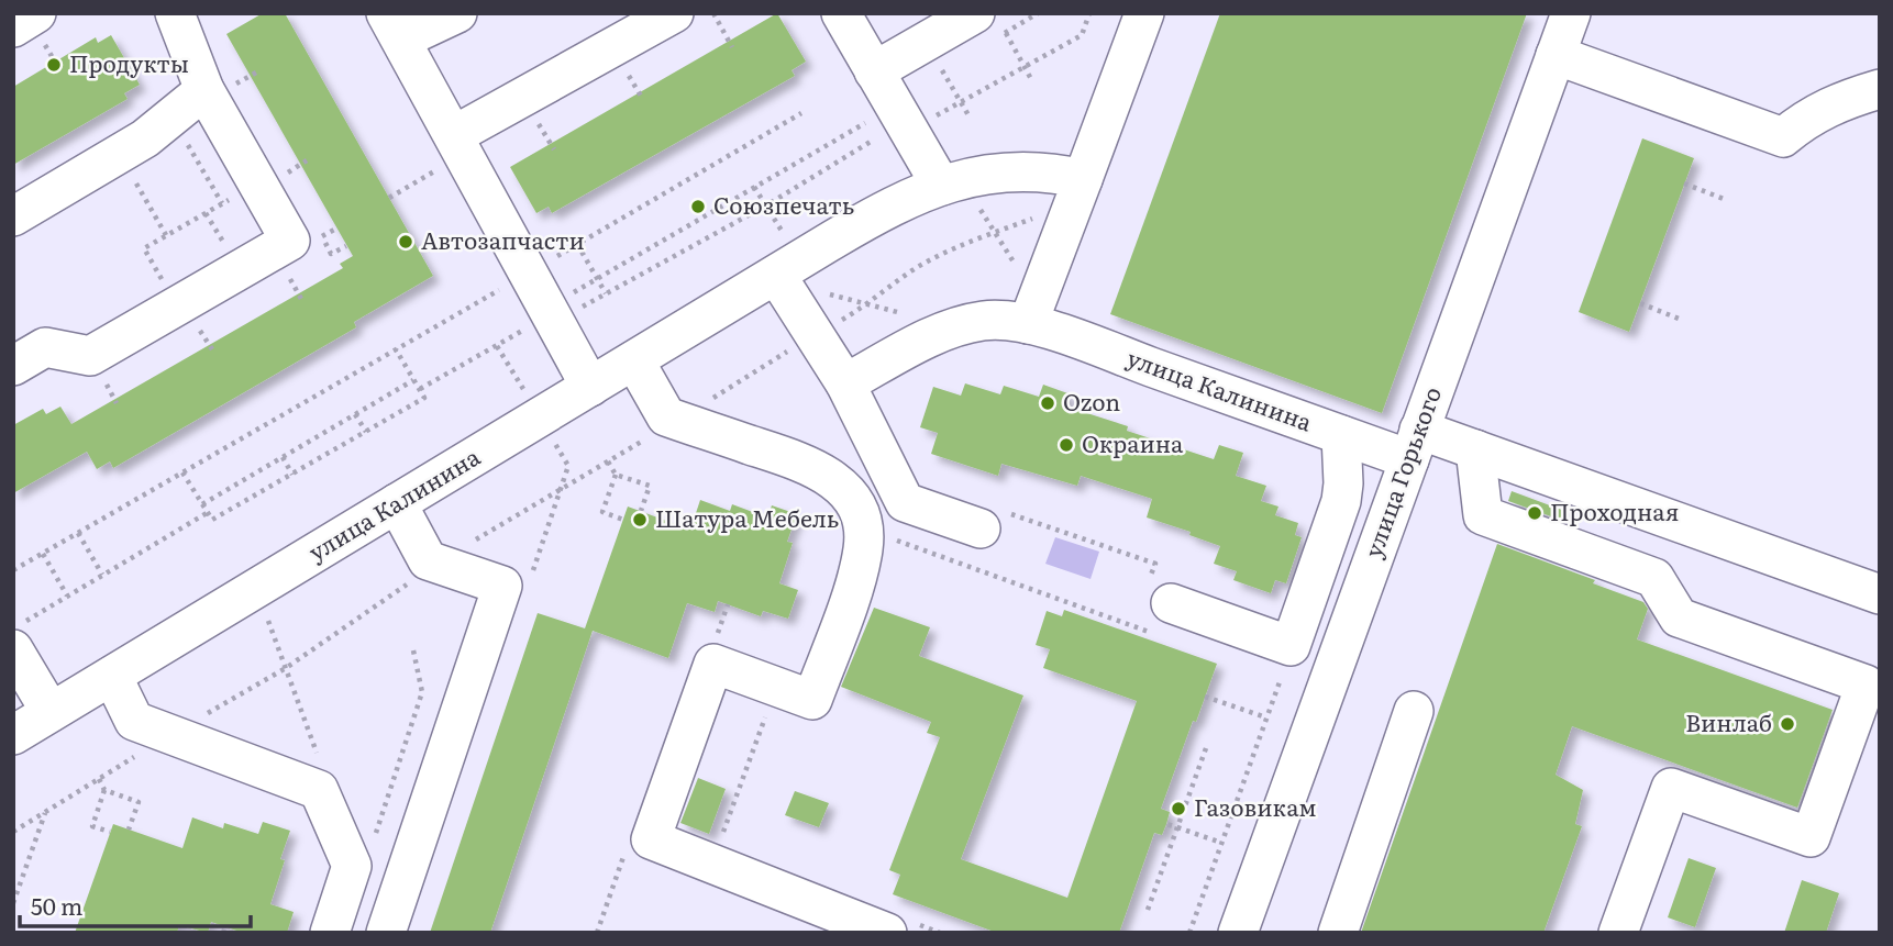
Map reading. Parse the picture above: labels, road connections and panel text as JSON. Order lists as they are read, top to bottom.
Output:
{
  "streets": {
    "street": ["улица Калинина", "улица Горького"]
  },
  "crossings": [
    ["улица Калинина", "улица Горького"]
  ],
  "places": [
    "Продукты",
    "Союзпечать",
    "Автозапчасти",
    "Ozon",
    "Окраина",
    "Проходная",
    "Шатура Мебель",
    "Винлаб",
    "Газовикам"
  ],
  "scale_bar": "50 m"
}
